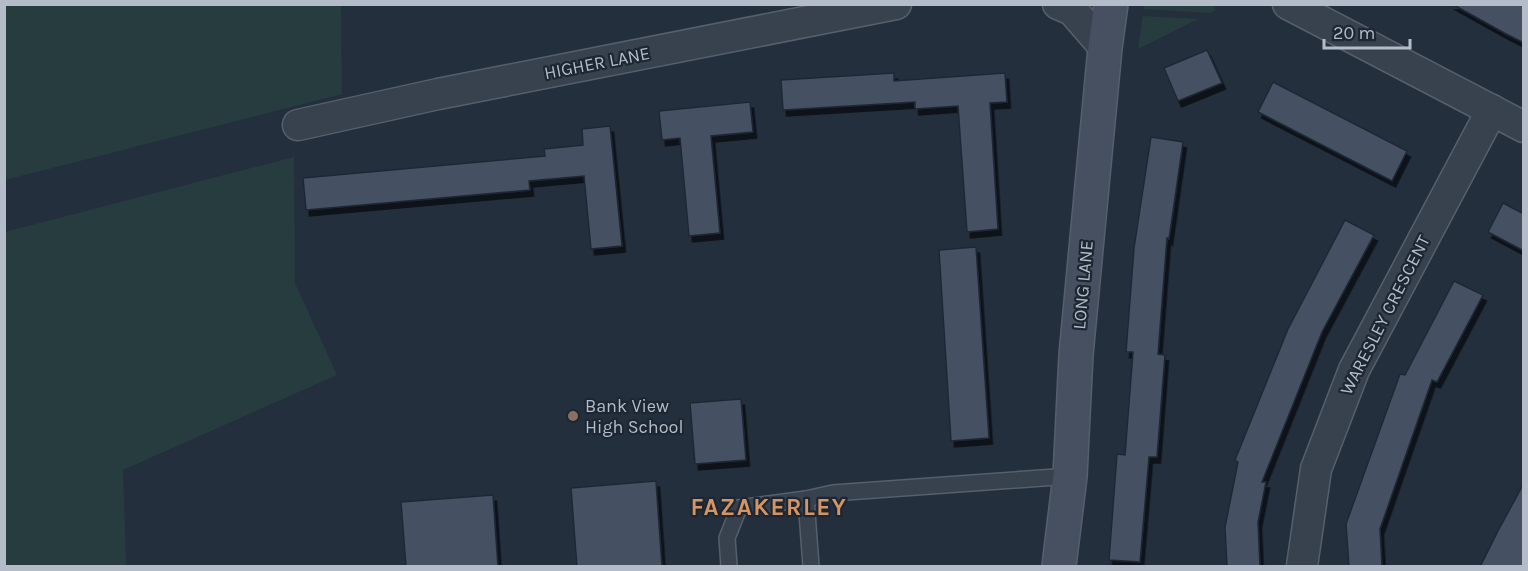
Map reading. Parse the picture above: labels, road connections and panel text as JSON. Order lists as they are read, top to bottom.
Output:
{
  "streets": {
    "street": ["HIGHER LANE", "LONG LANE", "WARESLEY CRESCENT"]
  },
  "districts": ["FAZAKERLEY"],
  "places": ["Bank View High School"],
  "scale_bar": "20 m"
}
